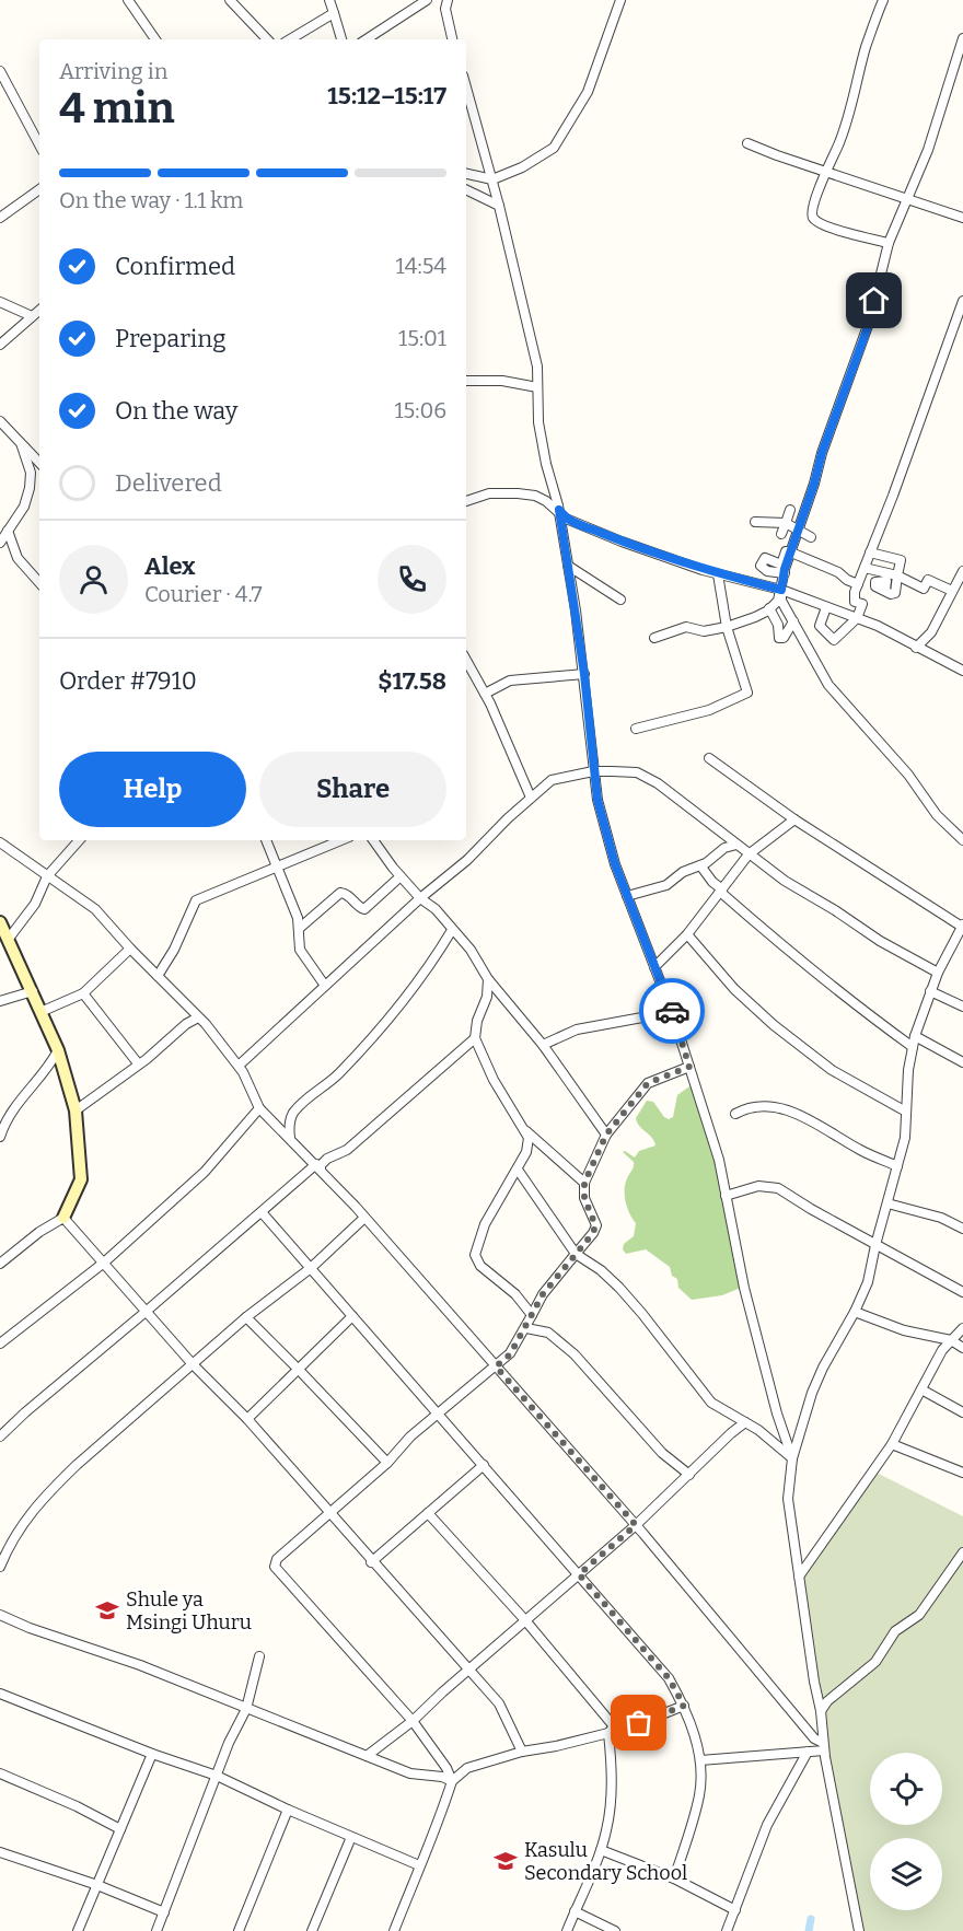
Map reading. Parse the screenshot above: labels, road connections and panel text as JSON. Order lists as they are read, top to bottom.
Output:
{
  "places": {
    "school or university": ["Shule ya Msingi Uhuru", "Kasulu Secondary School"]
  },
  "page": {
    "heading": ["4 min", "Arriving in", "15:12–15:17"],
    "panel": [
      "Alex",
      "Courier · 4.7",
      "Order #7910",
      "$17.58"
    ],
    "bar": "On the way · 1.1 km",
    "list": [
      ["Confirmed", "14:54"],
      ["Preparing", "15:01"],
      ["On the way", "15:06"],
      "Delivered"
    ],
    "buttons": ["Help", "Share"]
  }
}
